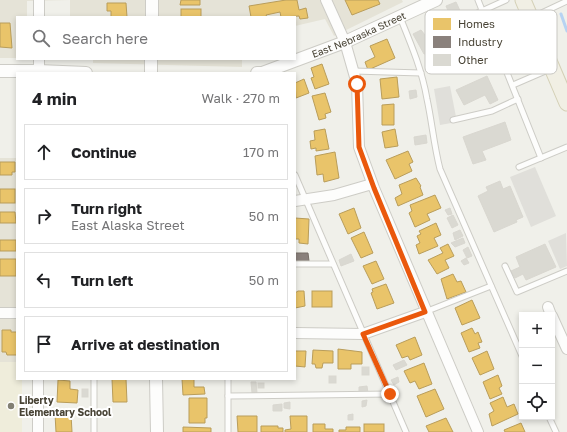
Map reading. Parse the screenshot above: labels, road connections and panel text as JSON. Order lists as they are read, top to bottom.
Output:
{
  "streets": {
    "street": ["East Nebraska Street"]
  },
  "places": ["Liberty Elementary School"],
  "legend": ["Homes", "Industry", "Other"],
  "page": {
    "search": "Search here",
    "heading": ["4 min", "Walk · 270 m"],
    "list": [
      ["Continue", "170 m"],
      ["Turn right", "East Alaska Street", "50 m"],
      ["Turn left", "50 m"],
      "Arrive at destination"
    ],
    "map_buttons": ["+", "−"]
  }
}
